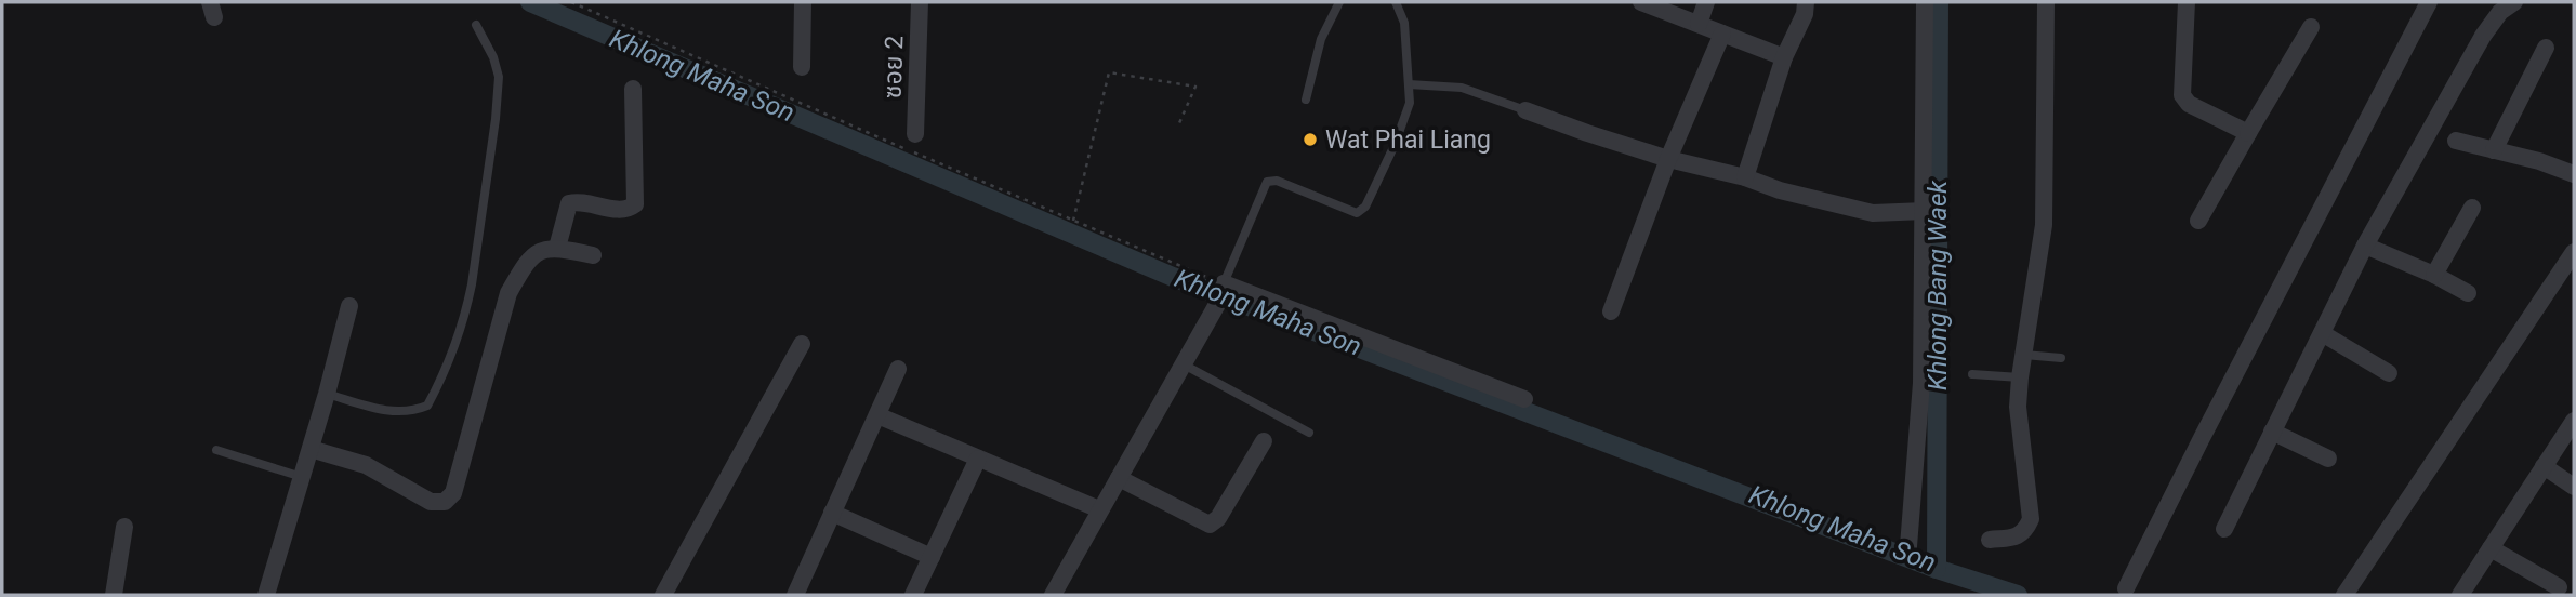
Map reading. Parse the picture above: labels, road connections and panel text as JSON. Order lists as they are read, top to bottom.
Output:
{
  "streets": {
    "street": ["ซอย 2"]
  },
  "water": ["Khlong Maha Son", "Khlong Bang Waek"],
  "places": ["Wat Phai Liang"]
}
